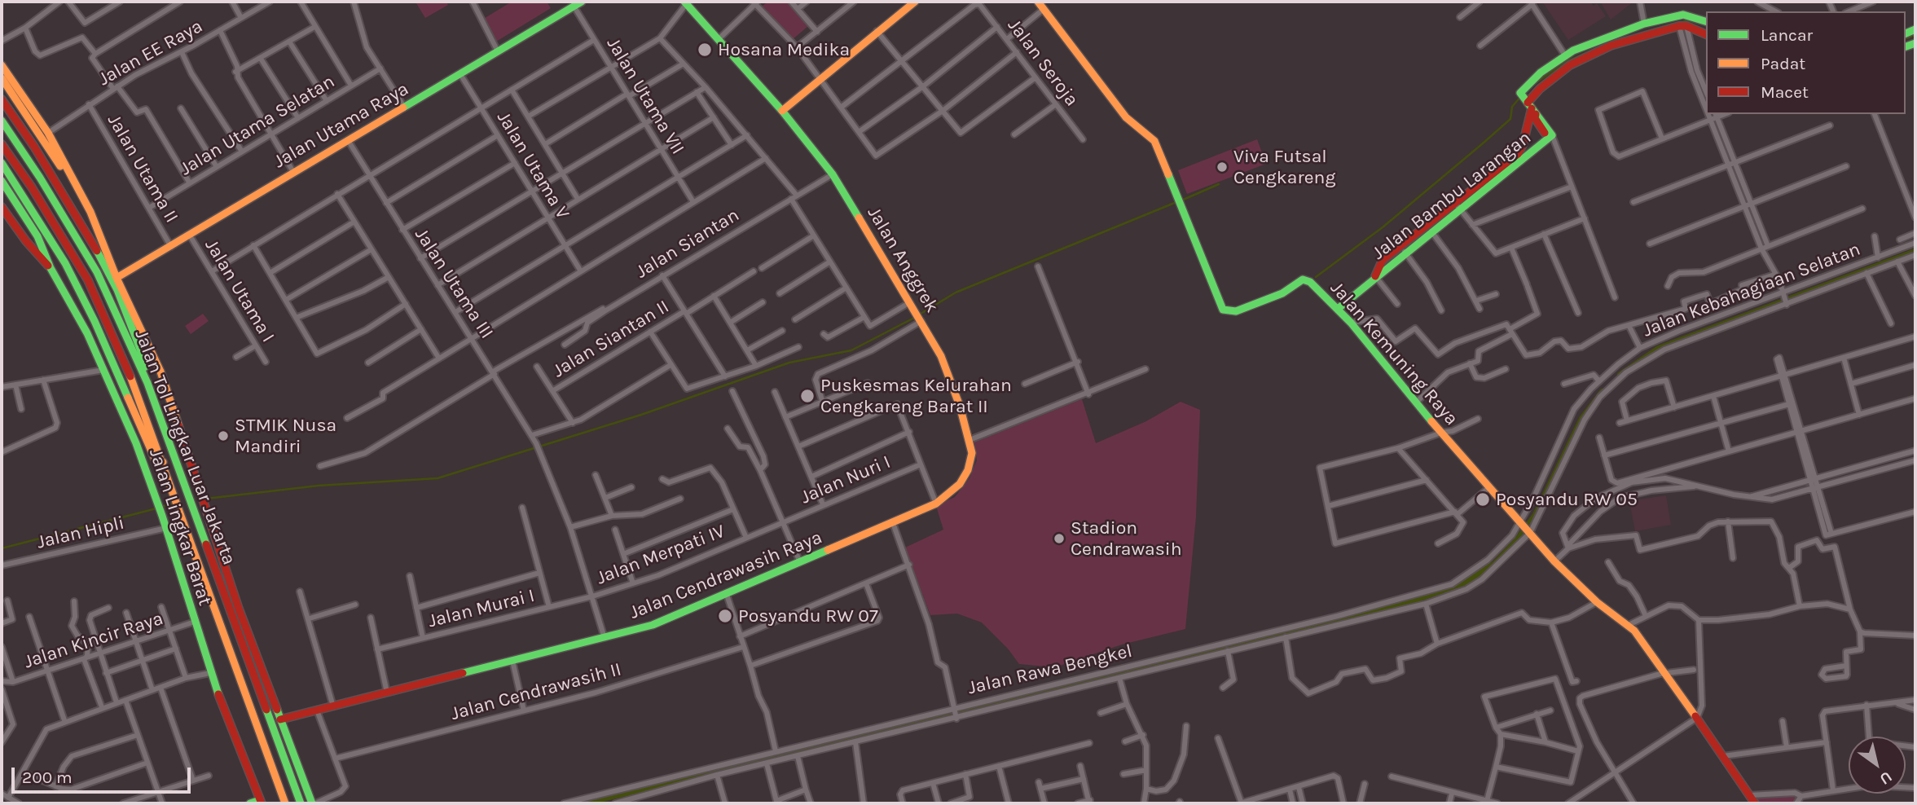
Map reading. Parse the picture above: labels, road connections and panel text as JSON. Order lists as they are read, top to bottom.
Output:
{
  "streets": {
    "main road": [
      "Jalan Utama Raya",
      "Jalan Bambu Larangan",
      "Jalan Anggrek",
      "Jalan Kemuning Raya",
      "Jalan Tol Lingkar Luar Jakarta",
      "Jalan Lingkar Barat",
      "Jalan Cendrawasih Raya"
    ],
    "street": [
      "Jalan EE Raya",
      "Jalan Seroja",
      "Jalan Utama VII",
      "Jalan Utama Selatan",
      "Jalan Utama V",
      "Jalan Utama II",
      "Jalan Siantan",
      "Jalan Utama III",
      "Jalan Kebahagiaan Selatan",
      "Jalan Utama I",
      "Jalan Siantan II",
      "Jalan Nuri I",
      "Jalan Hipli",
      "Jalan Merpati IV",
      "Jalan Murai I",
      "Jalan Kincir Raya",
      "Jalan Rawa Bengkel",
      "Jalan Cendrawasih II"
    ]
  },
  "crossings": [
    ["Jalan EE Raya", "Jalan Utama II"],
    ["Jalan Utama VII", "Jalan Utama Raya"],
    ["Jalan Utama Selatan", "Jalan Utama II"],
    ["Jalan Utama Raya", "Jalan Utama V"],
    ["Jalan Utama Raya", "Jalan Utama II"],
    ["Jalan Utama Raya", "Jalan Utama III"],
    ["Jalan Utama Raya", "Jalan Utama I"],
    ["Jalan Bambu Larangan", "Jalan Kemuning Raya"],
    ["Jalan Siantan", "Jalan Anggrek"],
    ["Jalan Anggrek", "Jalan Cendrawasih Raya"],
    ["Jalan Utama III", "Jalan Merpati IV"],
    ["Jalan Utama III", "Jalan Cendrawasih Raya"],
    ["Jalan Utama III", "Jalan Murai I"],
    ["Jalan Kebahagiaan Selatan", "Jalan Kemuning Raya"],
    ["Jalan Kebahagiaan Selatan", "Jalan Rawa Bengkel"],
    ["Jalan Kemuning Raya", "Jalan Rawa Bengkel"],
    ["Jalan Nuri I", "Jalan Merpati IV"],
    ["Jalan Lingkar Barat", "Jalan Hipli"],
    ["Jalan Lingkar Barat", "Jalan Kincir Raya"],
    ["Jalan Merpati IV", "Jalan Murai I"]
  ],
  "places": [
    "Hosana Medika",
    "Viva Futsal Cengkareng",
    "Puskesmas Kelurahan Cengkareng Barat II",
    "STMIK Nusa Mandiri",
    "Posyandu RW 05",
    "Stadion Cendrawasih",
    "Posyandu RW 07"
  ],
  "legend": ["Lancar", "Padat", "Macet"],
  "scale_bar": "200 m",
  "north": "bottom right"
}
